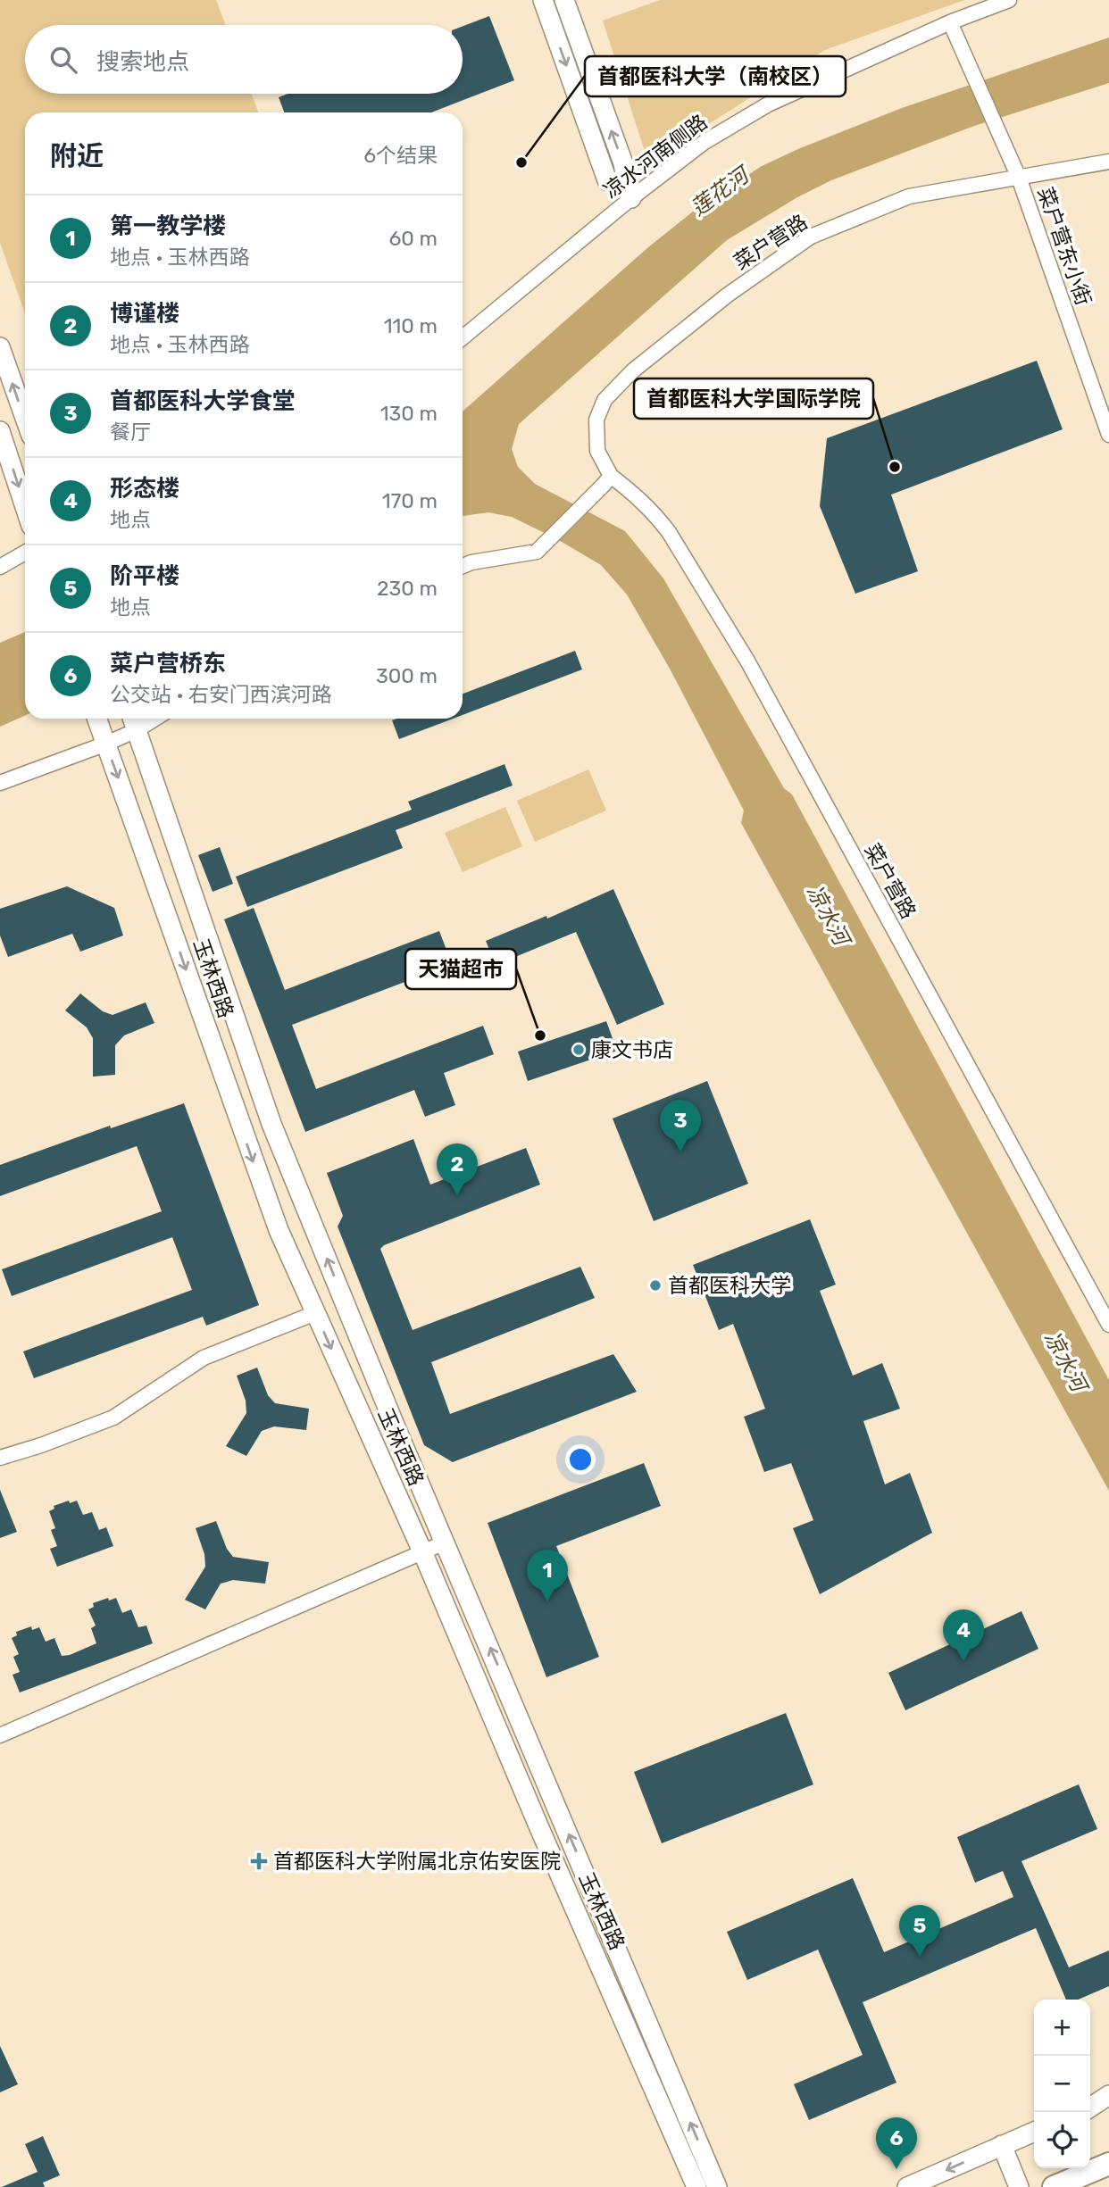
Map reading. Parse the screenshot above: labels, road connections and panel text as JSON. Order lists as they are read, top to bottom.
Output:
{
  "streets": {
    "street": [
      "凉水河南侧路",
      "菜户营路",
      "菜户营东小街",
      "玉林西路"
    ]
  },
  "crossings": [
    ["凉水河南侧路", "菜户营东小街"],
    ["菜户营路", "菜户营东小街"]
  ],
  "water": ["莲花河", "凉水河"],
  "places": {
    "other": [
      "首都医科大学（南校区）",
      "首都医科大学国际学院",
      "天猫超市",
      "康文书店",
      "首都医科大学"
    ],
    "health": ["首都医科大学附属北京佑安医院"]
  },
  "page": {
    "search": "搜索地点",
    "heading": ["附近", "6个结果"],
    "list": [
      {
        "mark": "1",
        "name": "第一教学楼",
        "note": "地点 · 玉林西路",
        "value": "60 m"
      },
      {
        "mark": "2",
        "name": "博谨楼",
        "note": "地点 · 玉林西路",
        "value": "110 m"
      },
      {
        "mark": "3",
        "name": "首都医科大学食堂",
        "note": "餐厅",
        "value": "130 m"
      },
      {
        "mark": "4",
        "name": "形态楼",
        "note": "地点",
        "value": "170 m"
      },
      {
        "mark": "5",
        "name": "阶平楼",
        "note": "地点",
        "value": "230 m"
      },
      {
        "mark": "6",
        "name": "菜户营桥东",
        "note": "公交站 · 右安门西滨河路",
        "value": "300 m"
      }
    ],
    "pins": [
      "3",
      "2",
      "1",
      "4",
      "5",
      "6"
    ],
    "map_buttons": ["+", "−"]
  }
}
